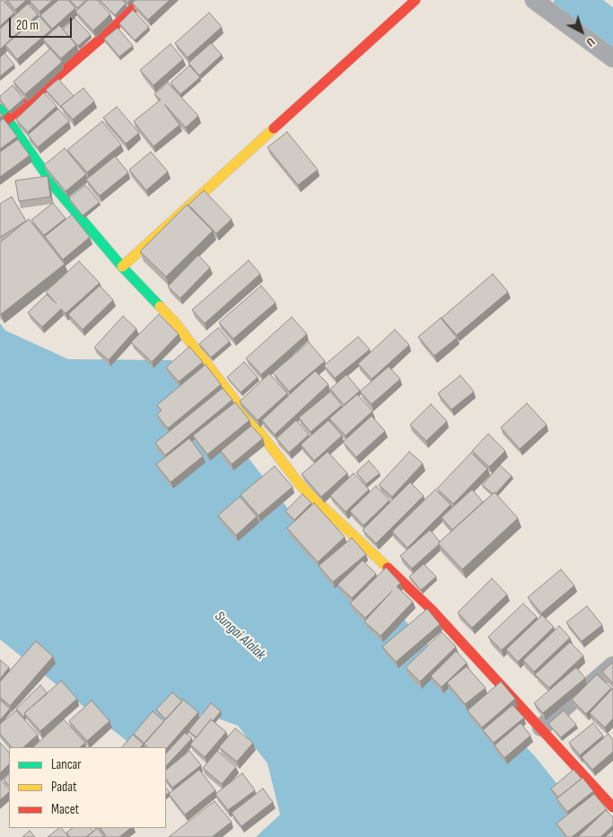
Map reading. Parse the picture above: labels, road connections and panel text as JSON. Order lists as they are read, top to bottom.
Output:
{
  "water": ["Sungai Alalak"],
  "legend": ["Lancar", "Padat", "Macet"],
  "scale_bar": "20 m",
  "north": "bottom right"
}
